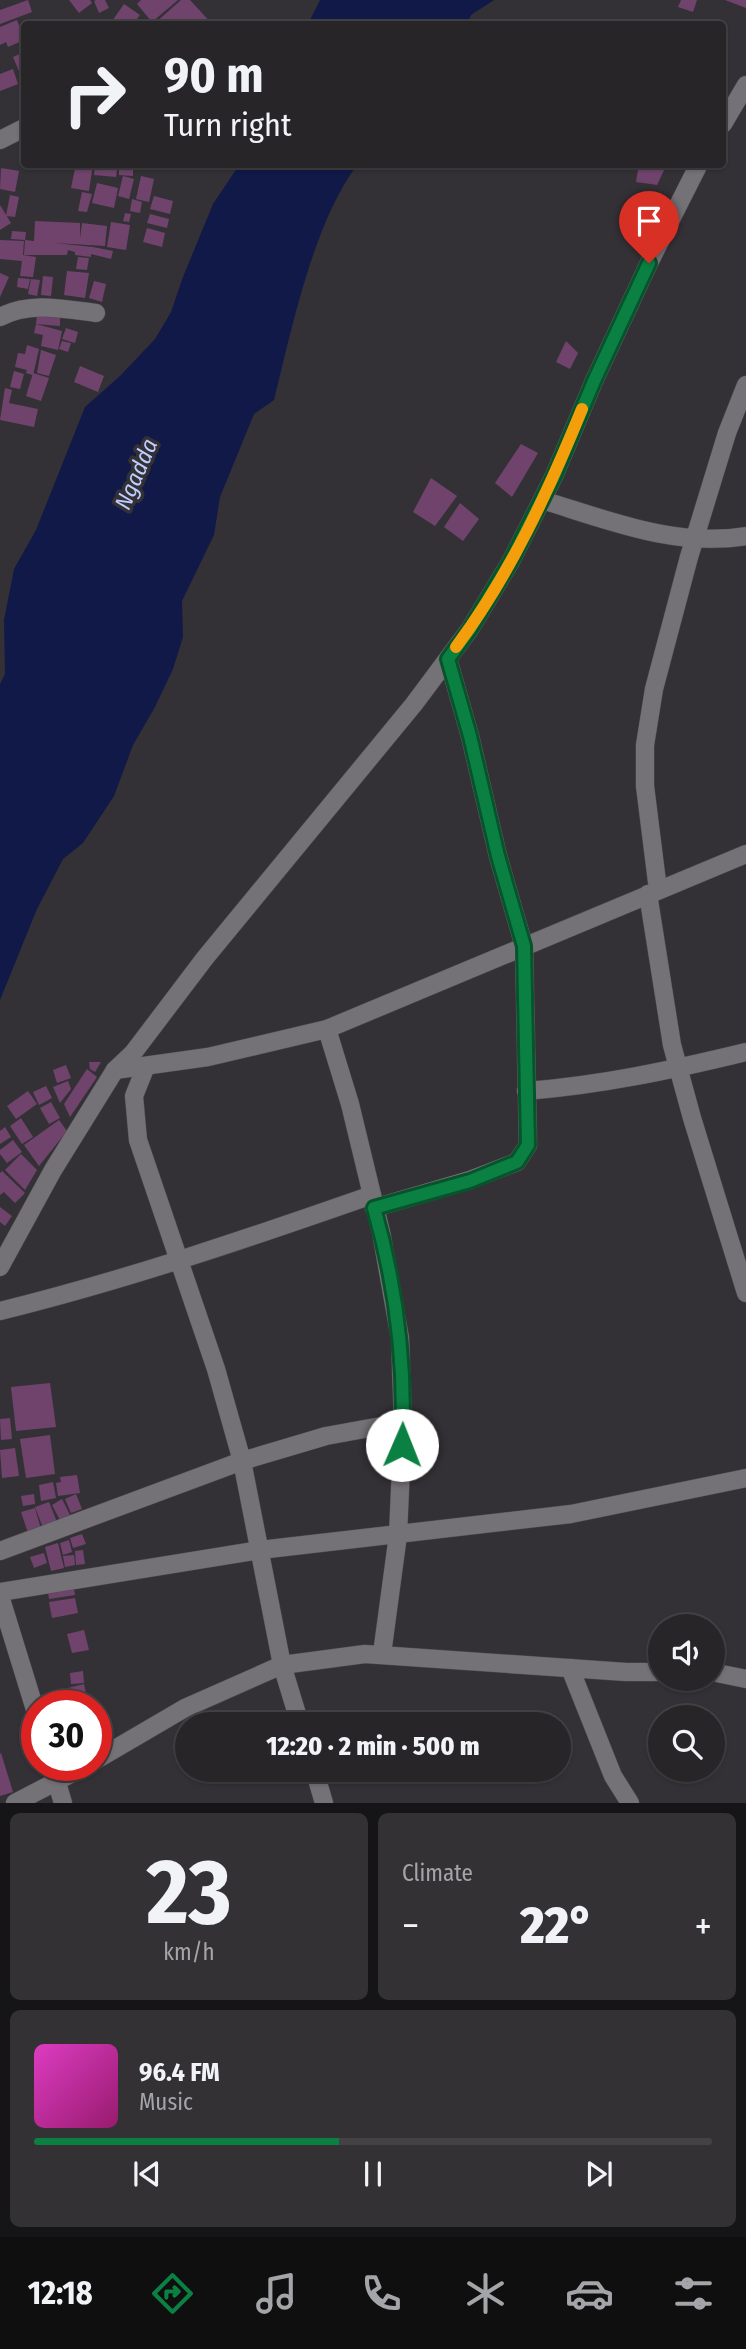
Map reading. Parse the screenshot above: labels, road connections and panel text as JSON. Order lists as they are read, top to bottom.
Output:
{
  "water": ["Ngadda"],
  "page": {
    "turn": ["90 m", "Turn right"],
    "limit": "30",
    "trip": "12:20 · 2 min · 500 m",
    "tile": [
      ["23", "km/h"],
      "Climate"
    ],
    "heat": ["−", "22°", "+"],
    "song": ["96.4 FM", "Music"],
    "tabs": "12:18"
  }
}
